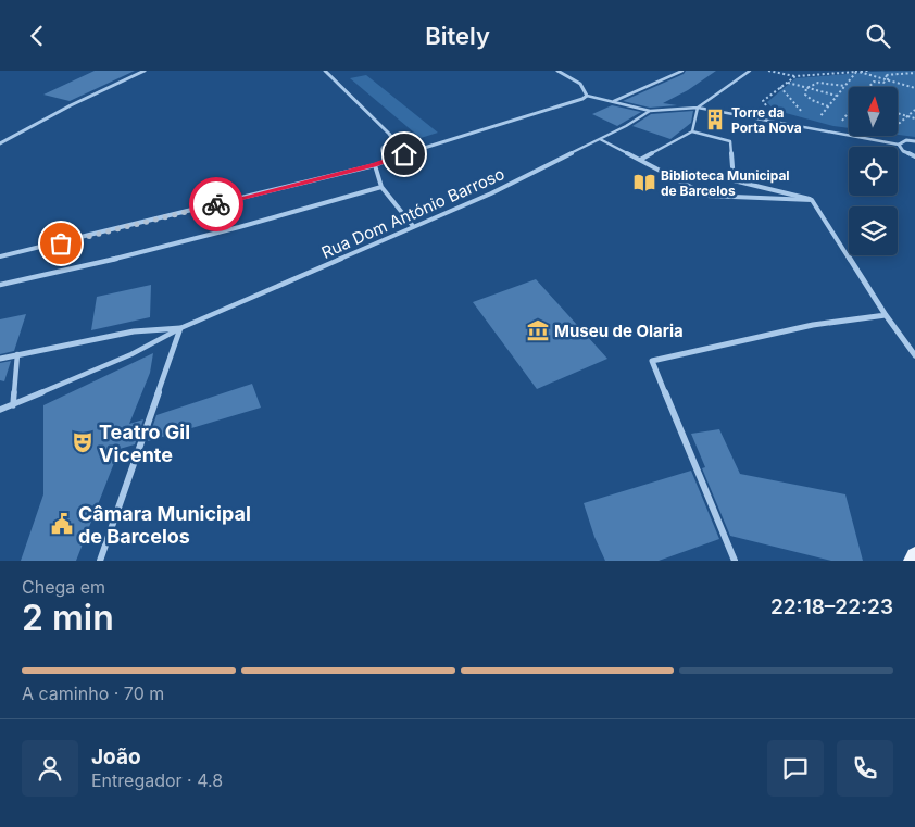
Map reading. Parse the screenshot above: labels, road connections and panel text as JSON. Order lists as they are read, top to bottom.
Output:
{
  "streets": {
    "street": ["Rua Dom António Barroso"]
  },
  "places": {
    "building": ["Torre da Porta Nova"],
    "library": ["Biblioteca Municipal de Barcelos"],
    "museum": ["Museu de Olaria"],
    "theatre": ["Teatro Gil Vicente"],
    "public building": ["Câmara Municipal de Barcelos"]
  },
  "north": "top",
  "page": {
    "header": "Bitely",
    "heading": ["2 min", "Chega em", "22:18–22:23"],
    "panel": ["João", "Entregador · 4.8"],
    "bar": "A caminho · 70 m"
  }
}
